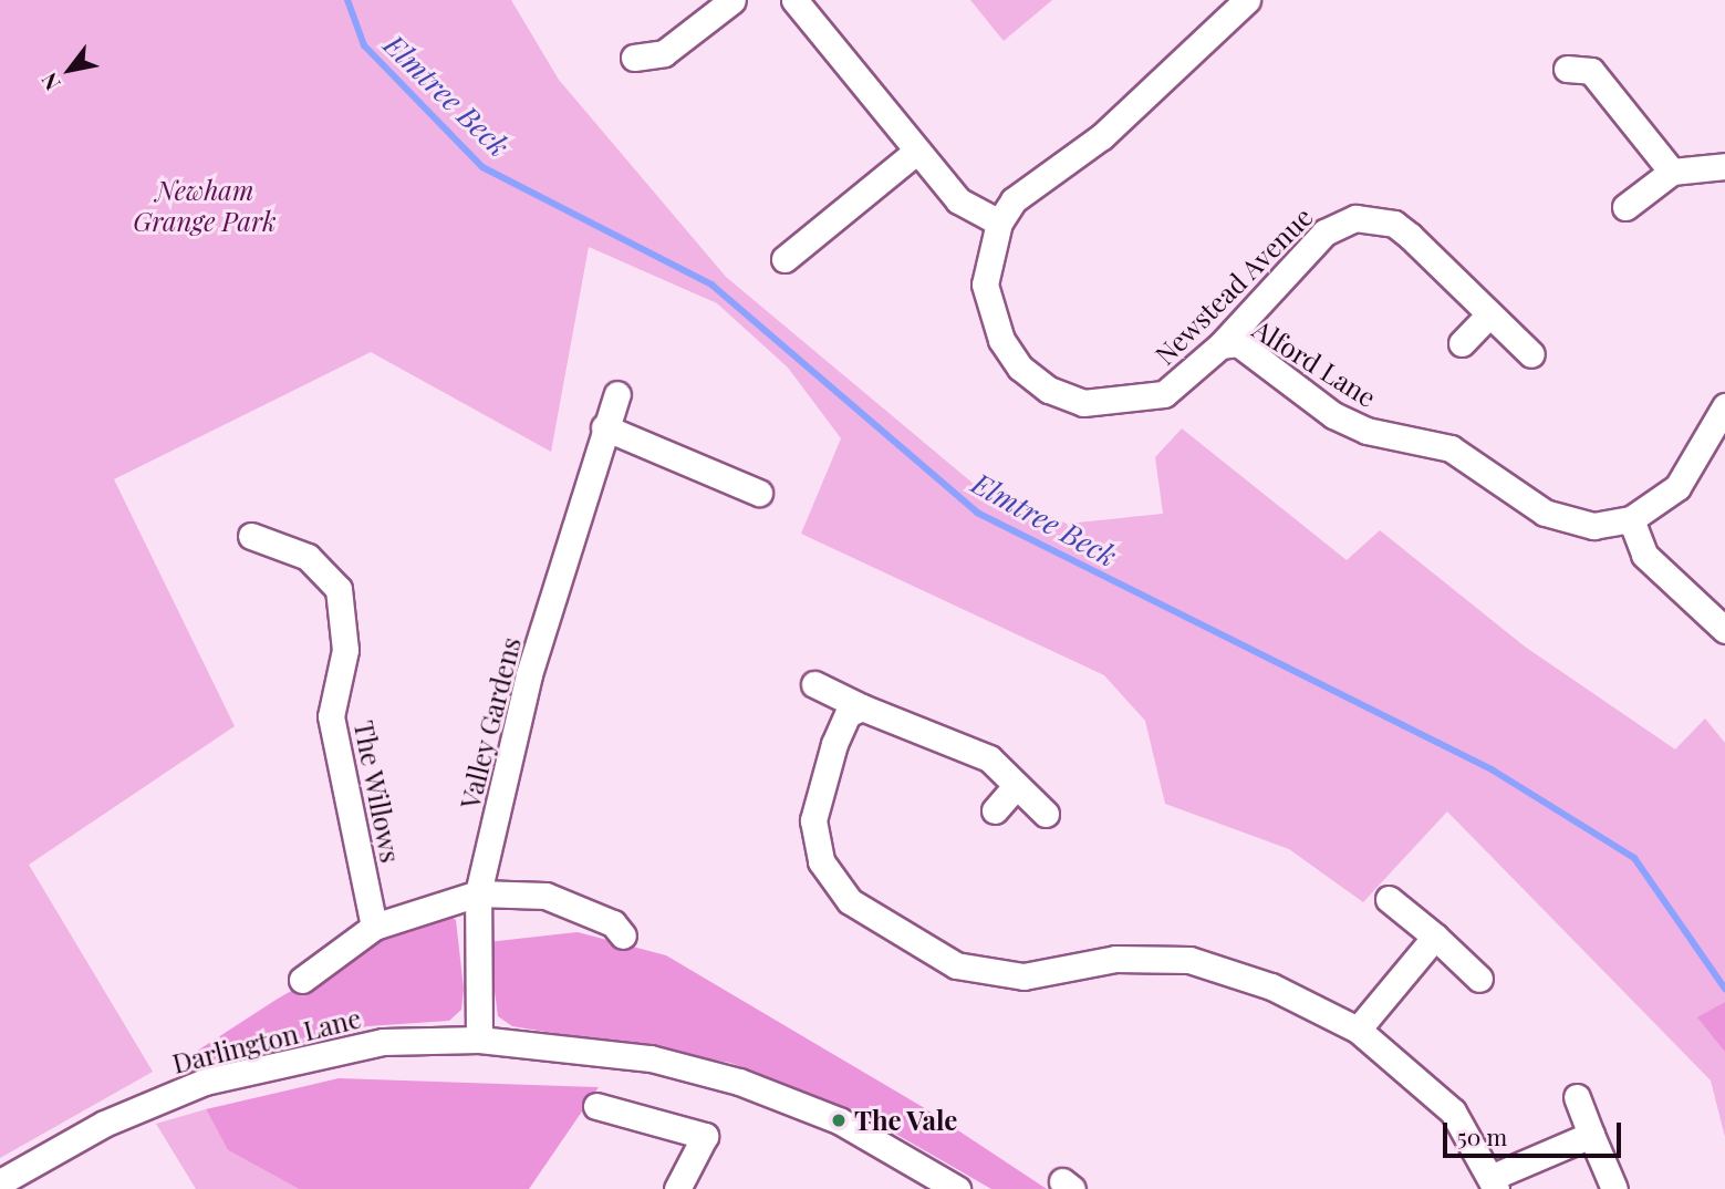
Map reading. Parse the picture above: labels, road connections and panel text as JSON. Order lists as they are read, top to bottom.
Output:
{
  "streets": {
    "street": [
      "Newstead Avenue",
      "Alford Lane",
      "Valley Gardens",
      "The Willows",
      "Darlington Lane"
    ]
  },
  "crossings": [
    ["Newstead Avenue", "Alford Lane"],
    ["Valley Gardens", "Darlington Lane"],
    ["The Willows", "Darlington Lane"]
  ],
  "water": ["Elmtree Beck"],
  "parks": ["Newham Grange Park"],
  "places": ["The Vale"],
  "scale_bar": "50 m",
  "north": "bottom left"
}
